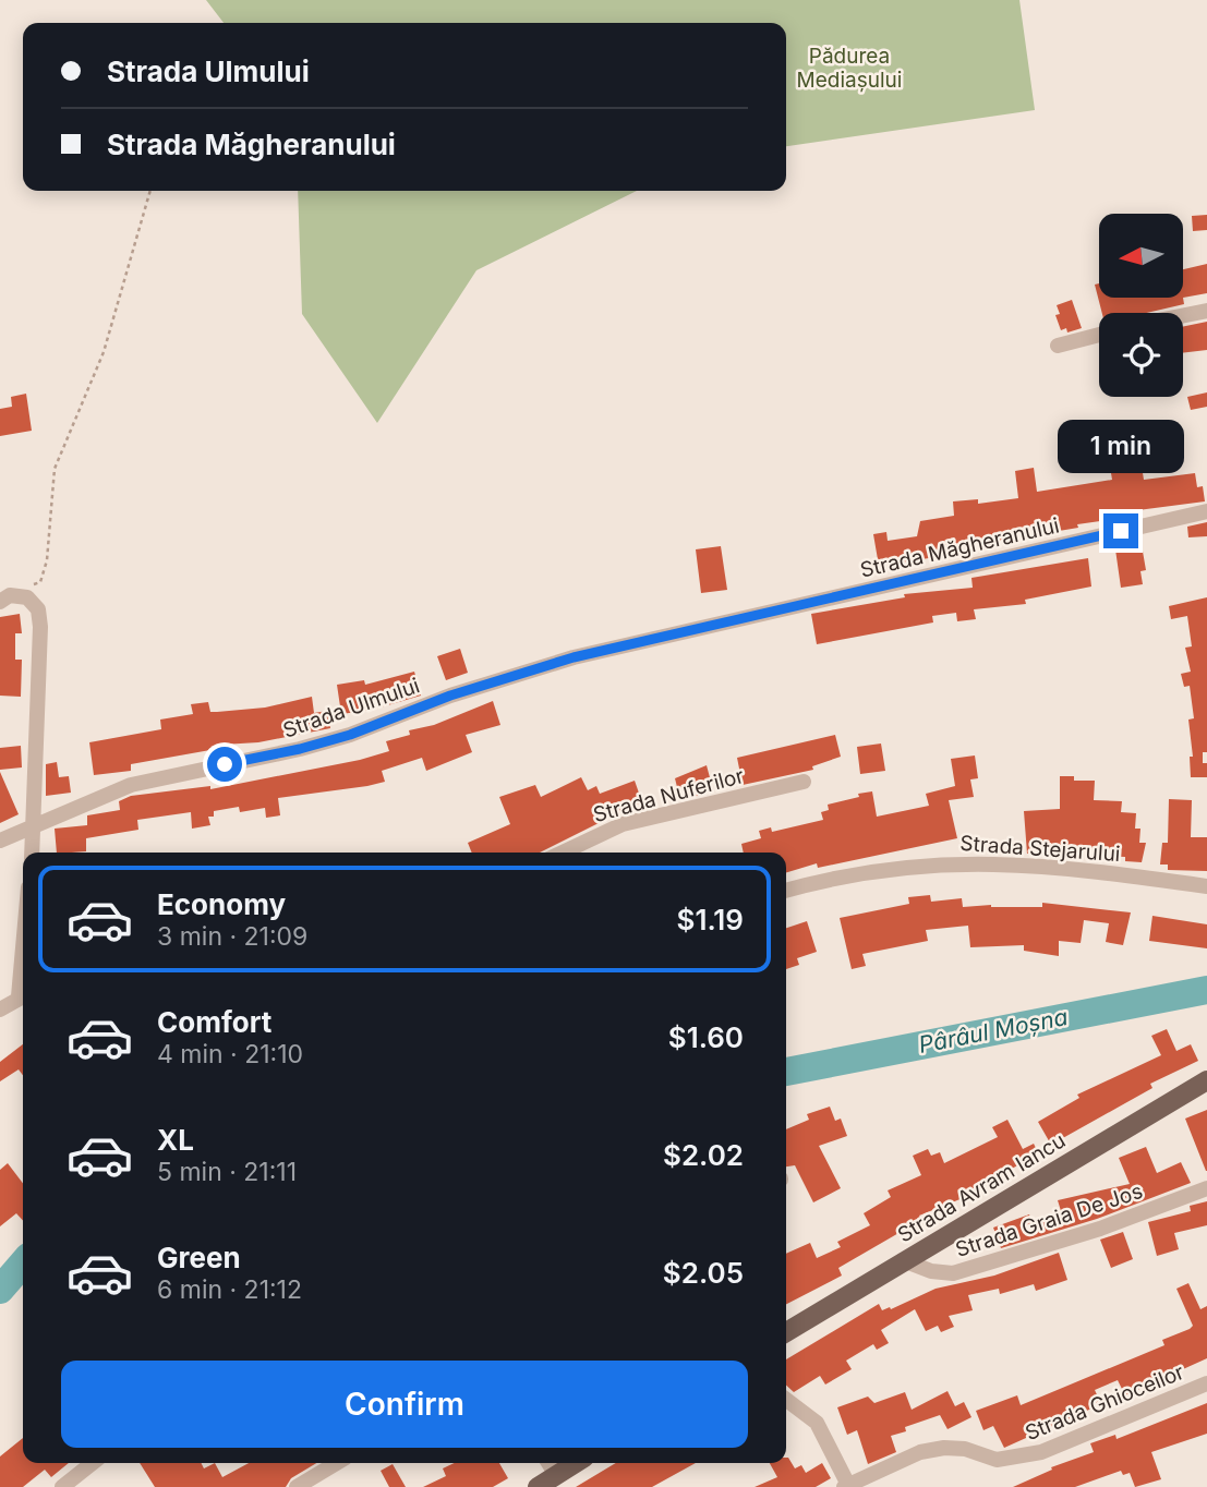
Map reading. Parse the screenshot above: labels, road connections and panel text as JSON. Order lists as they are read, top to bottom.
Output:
{
  "streets": {
    "main road": ["Strada Avram Iancu"],
    "street": [
      "Strada Măgheranului",
      "Strada Ulmului",
      "Strada Nuferilor",
      "Strada Stejarului",
      "Strada Graia De Jos",
      "Strada Ghioceilor"
    ]
  },
  "crossings": [
    ["Strada Măgheranului", "Strada Ulmului"],
    ["Strada Avram Iancu", "Strada Graia De Jos"]
  ],
  "water": ["Pârâul Moșna"],
  "parks": ["Pădurea Mediașului"],
  "north": "left",
  "page": {
    "banner": ["Strada Ulmului", "Strada Măgheranului"],
    "bubble": "1 min",
    "list": [
      {
        "name": "Economy",
        "note": "3 min · 21:09",
        "value": "$1.19"
      },
      {
        "name": "Comfort",
        "note": "4 min · 21:10",
        "value": "$1.60"
      },
      {
        "name": "XL",
        "note": "5 min · 21:11",
        "value": "$2.02"
      },
      {
        "name": "Green",
        "note": "6 min · 21:12",
        "value": "$2.05"
      }
    ],
    "buttons": "Confirm"
  }
}
